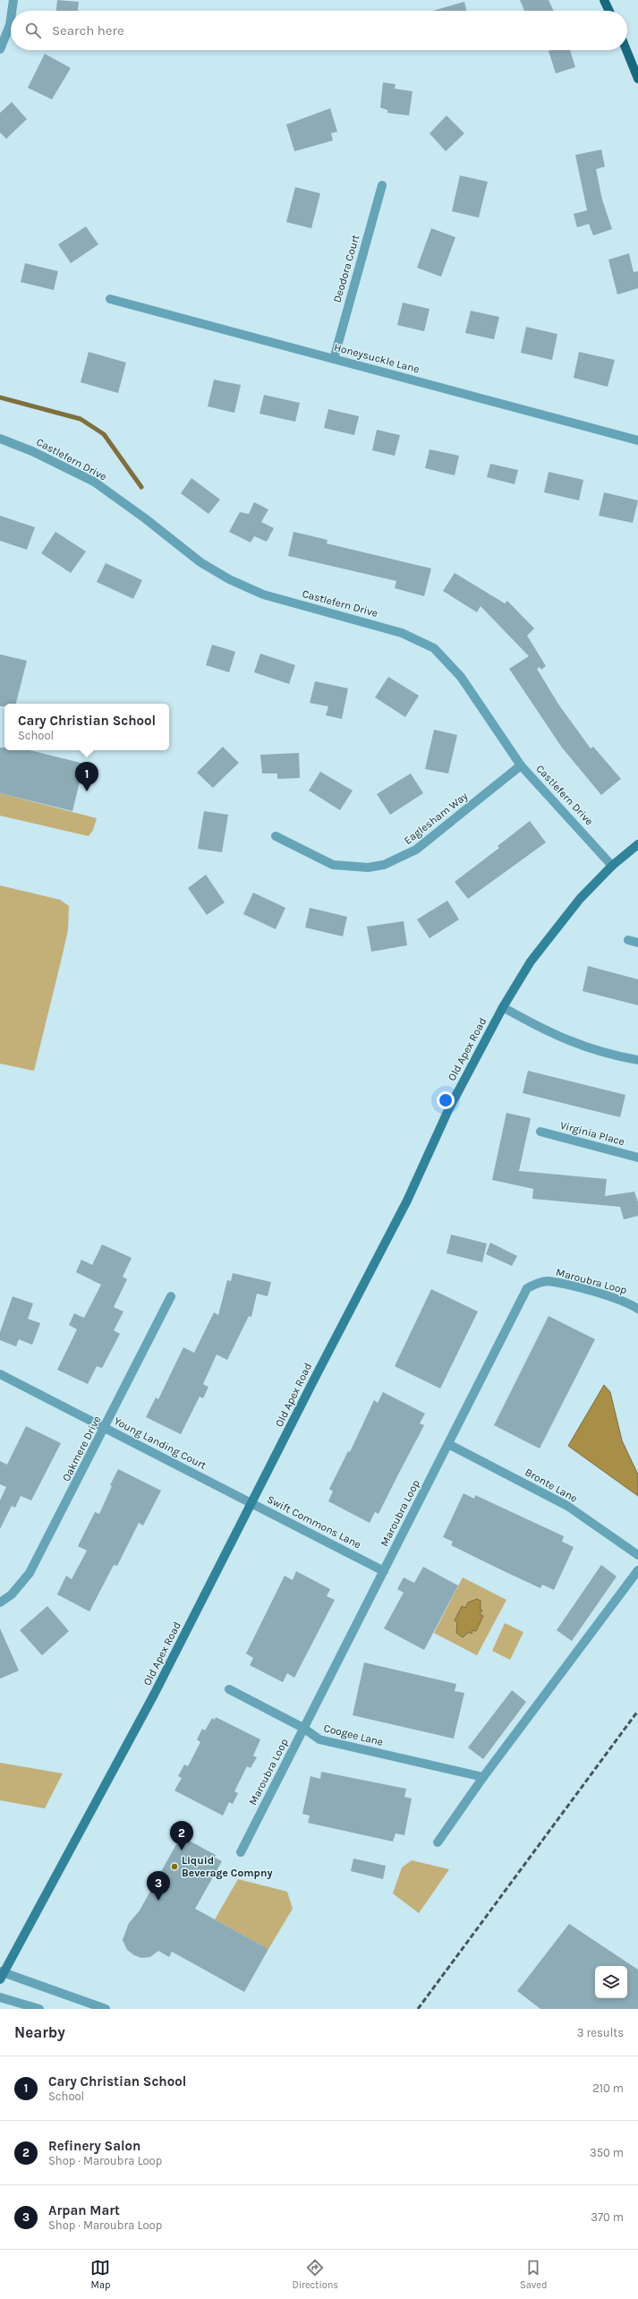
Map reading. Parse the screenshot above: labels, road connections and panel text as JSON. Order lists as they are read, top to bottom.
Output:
{
  "streets": {
    "main road": ["Old Apex Road"],
    "street": [
      "Deodora Court",
      "Honeysuckle Lane",
      "Castlefern Drive",
      "Eaglesham Way",
      "Virginia Place",
      "Maroubra Loop",
      "Young Landing Court",
      "Oakmere Drive",
      "Bronte Lane",
      "Swift Commons Lane",
      "Coogee Lane"
    ]
  },
  "crossings": [
    ["Deodora Court", "Honeysuckle Lane"],
    ["Castlefern Drive", "Eaglesham Way"],
    ["Castlefern Drive", "Old Apex Road"],
    ["Old Apex Road", "Young Landing Court"],
    ["Old Apex Road", "Swift Commons Lane"],
    ["Maroubra Loop", "Bronte Lane"],
    ["Maroubra Loop", "Swift Commons Lane"],
    ["Maroubra Loop", "Coogee Lane"],
    ["Young Landing Court", "Oakmere Drive"],
    ["Young Landing Court", "Swift Commons Lane"]
  ],
  "places": ["Liquid Beverage Compny"],
  "page": {
    "search": "Search here",
    "popup": ["Cary Christian School", "School"],
    "pins": ["1", "2", "3"],
    "heading": ["Nearby", "3 results"],
    "list": [
      {
        "mark": "1",
        "name": "Cary Christian School",
        "note": "School",
        "value": "210 m"
      },
      {
        "mark": "2",
        "name": "Refinery Salon",
        "note": "Shop · Maroubra Loop",
        "value": "350 m"
      },
      {
        "mark": "3",
        "name": "Arpan Mart",
        "note": "Shop · Maroubra Loop",
        "value": "370 m"
      }
    ],
    "nav": ["Map", "Directions", "Saved"]
  }
}
